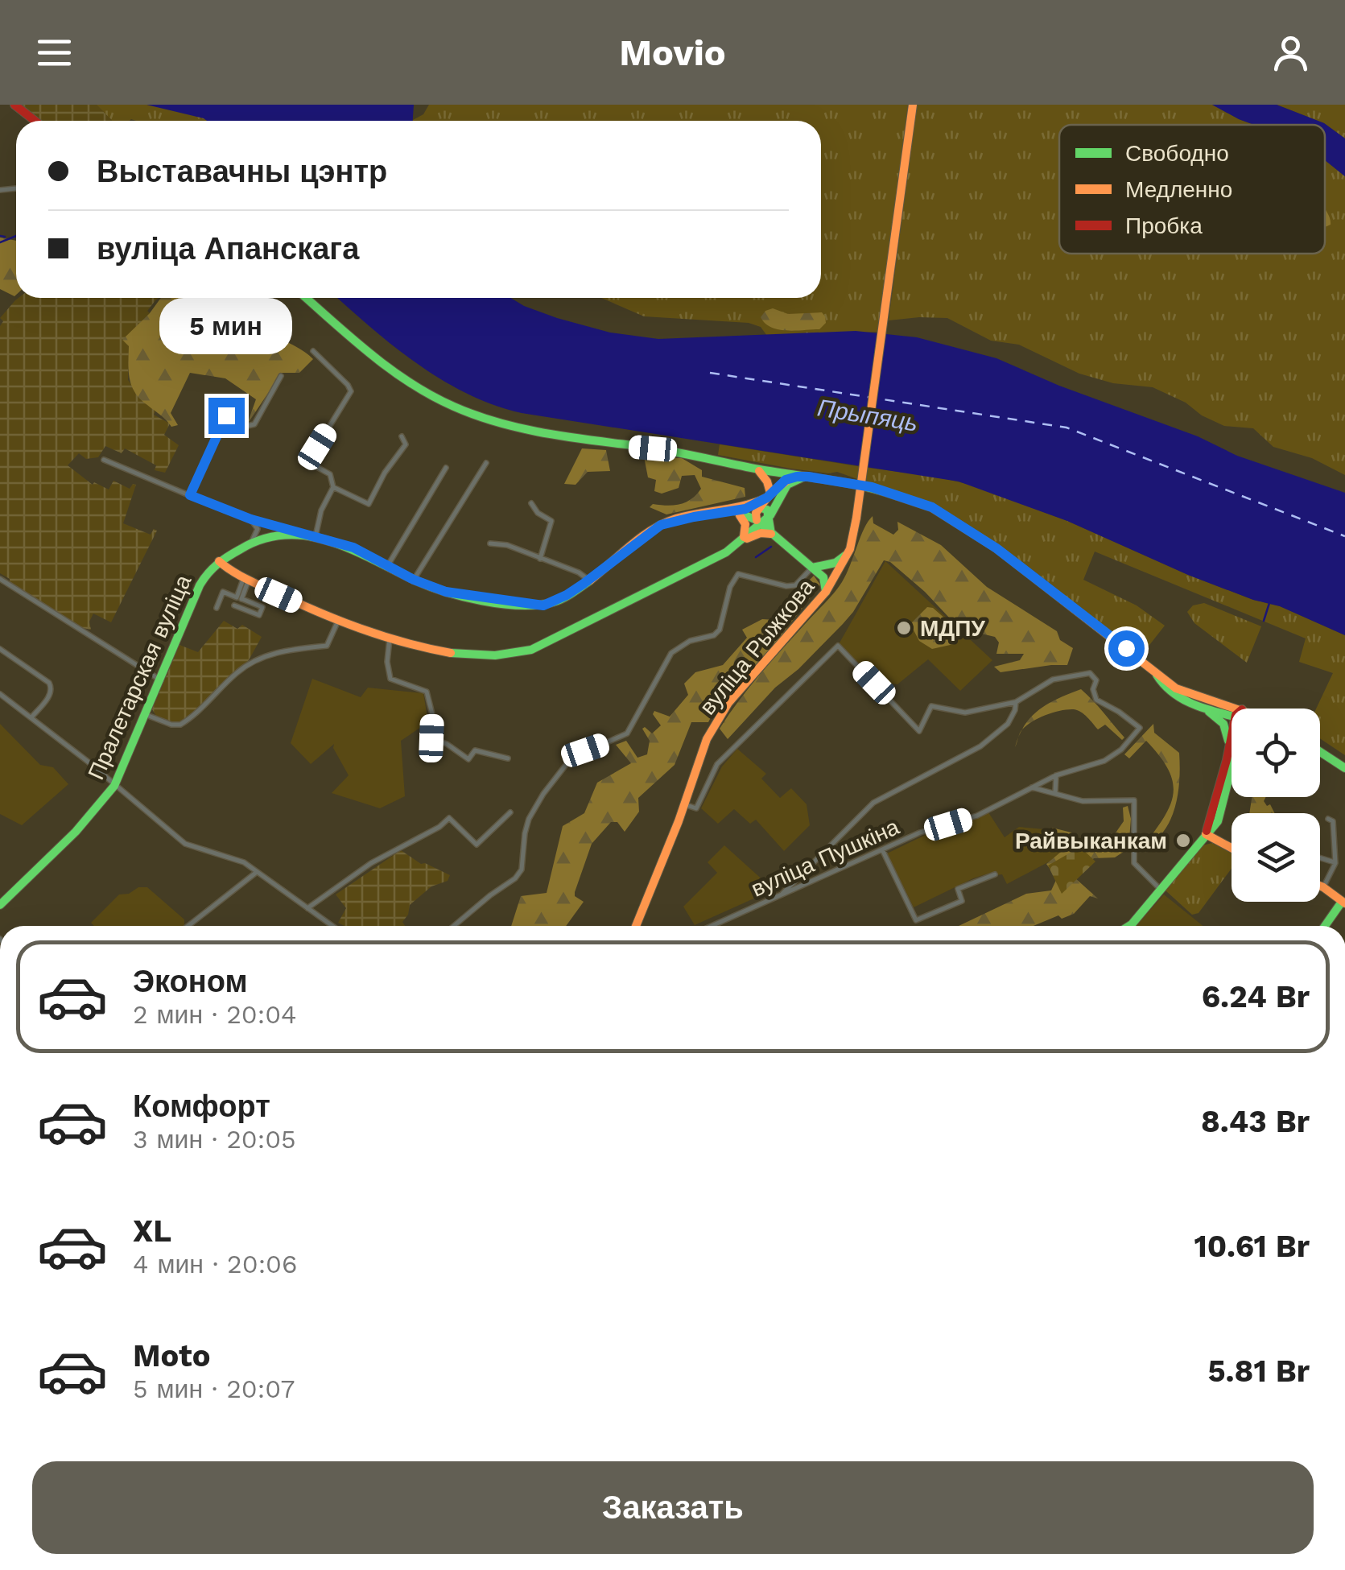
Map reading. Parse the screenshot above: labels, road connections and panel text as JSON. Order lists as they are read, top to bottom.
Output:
{
  "streets": {
    "main road": ["вуліца Рыжкова", "Пралетарская вуліца"],
    "street": ["вуліца Пушкіна"]
  },
  "water": ["Прыпяць"],
  "places": ["МДПУ", "Райвыканкам"],
  "legend": ["Свободно", "Медленно", "Пробка"],
  "page": {
    "header": "Movio",
    "banner": ["Выставачны цэнтр", "вуліца Апанскага"],
    "bubble": "5 мин",
    "list": [
      {
        "name": "Эконом",
        "note": "2 мин · 20:04",
        "value": "6.24 Br"
      },
      {
        "name": "Комфорт",
        "note": "3 мин · 20:05",
        "value": "8.43 Br"
      },
      {
        "name": "XL",
        "note": "4 мин · 20:06",
        "value": "10.61 Br"
      },
      {
        "name": "Moto",
        "note": "5 мин · 20:07",
        "value": "5.81 Br"
      }
    ],
    "buttons": "Заказать"
  }
}
